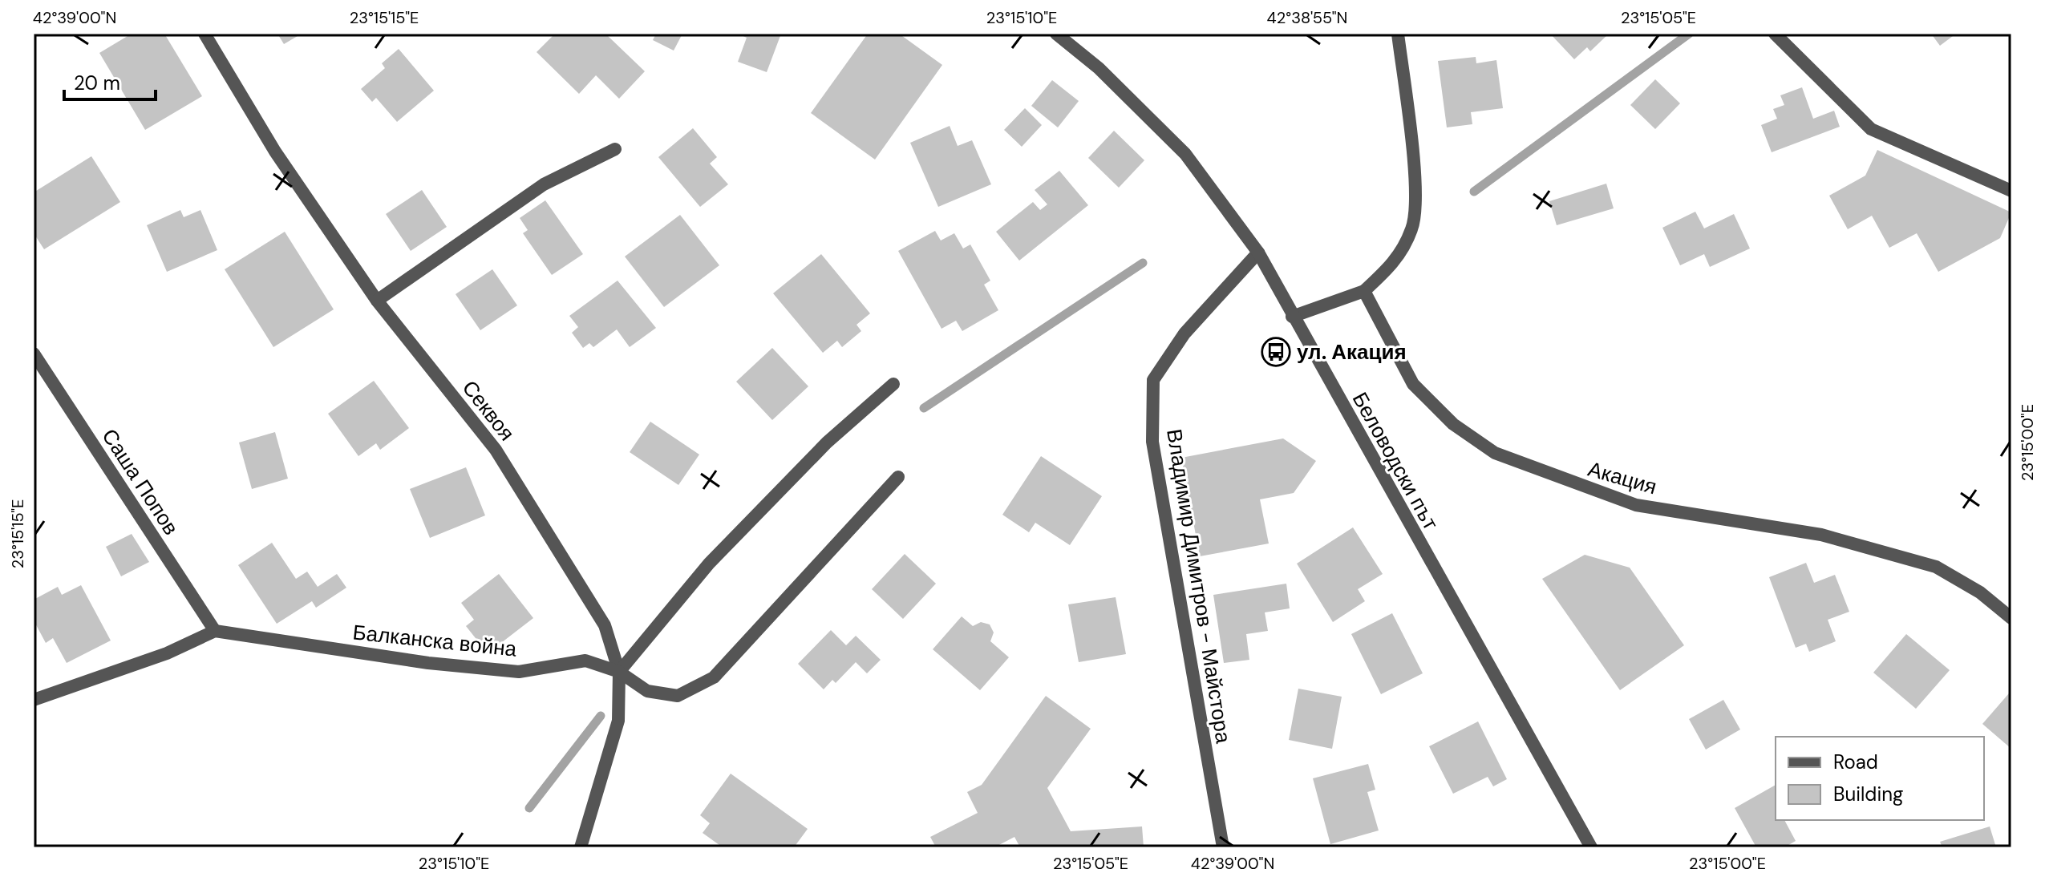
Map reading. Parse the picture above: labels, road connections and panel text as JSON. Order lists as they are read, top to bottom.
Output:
{
  "streets": {
    "street": [
      "Секвоя",
      "Беловодски път",
      "Акация",
      "Саша Попов",
      "Владимир Димитров - Майстора",
      "Балканска война"
    ]
  },
  "crossings": [
    ["Секвоя", "Балканска война"],
    ["Беловодски път", "Владимир Димитров - Майстора"],
    ["Саша Попов", "Балканска война"]
  ],
  "places": {
    "bus stop": ["ул. Акация"]
  },
  "legend": ["Road", "Building"],
  "scale_bar": "20 m",
  "coordinates": [
    "42°39'00\"N",
    "23°15'15\"E",
    "23°15'10\"E",
    "42°38'55\"N",
    "23°15'05\"E",
    "23°15'00\"E"
  ]
}
